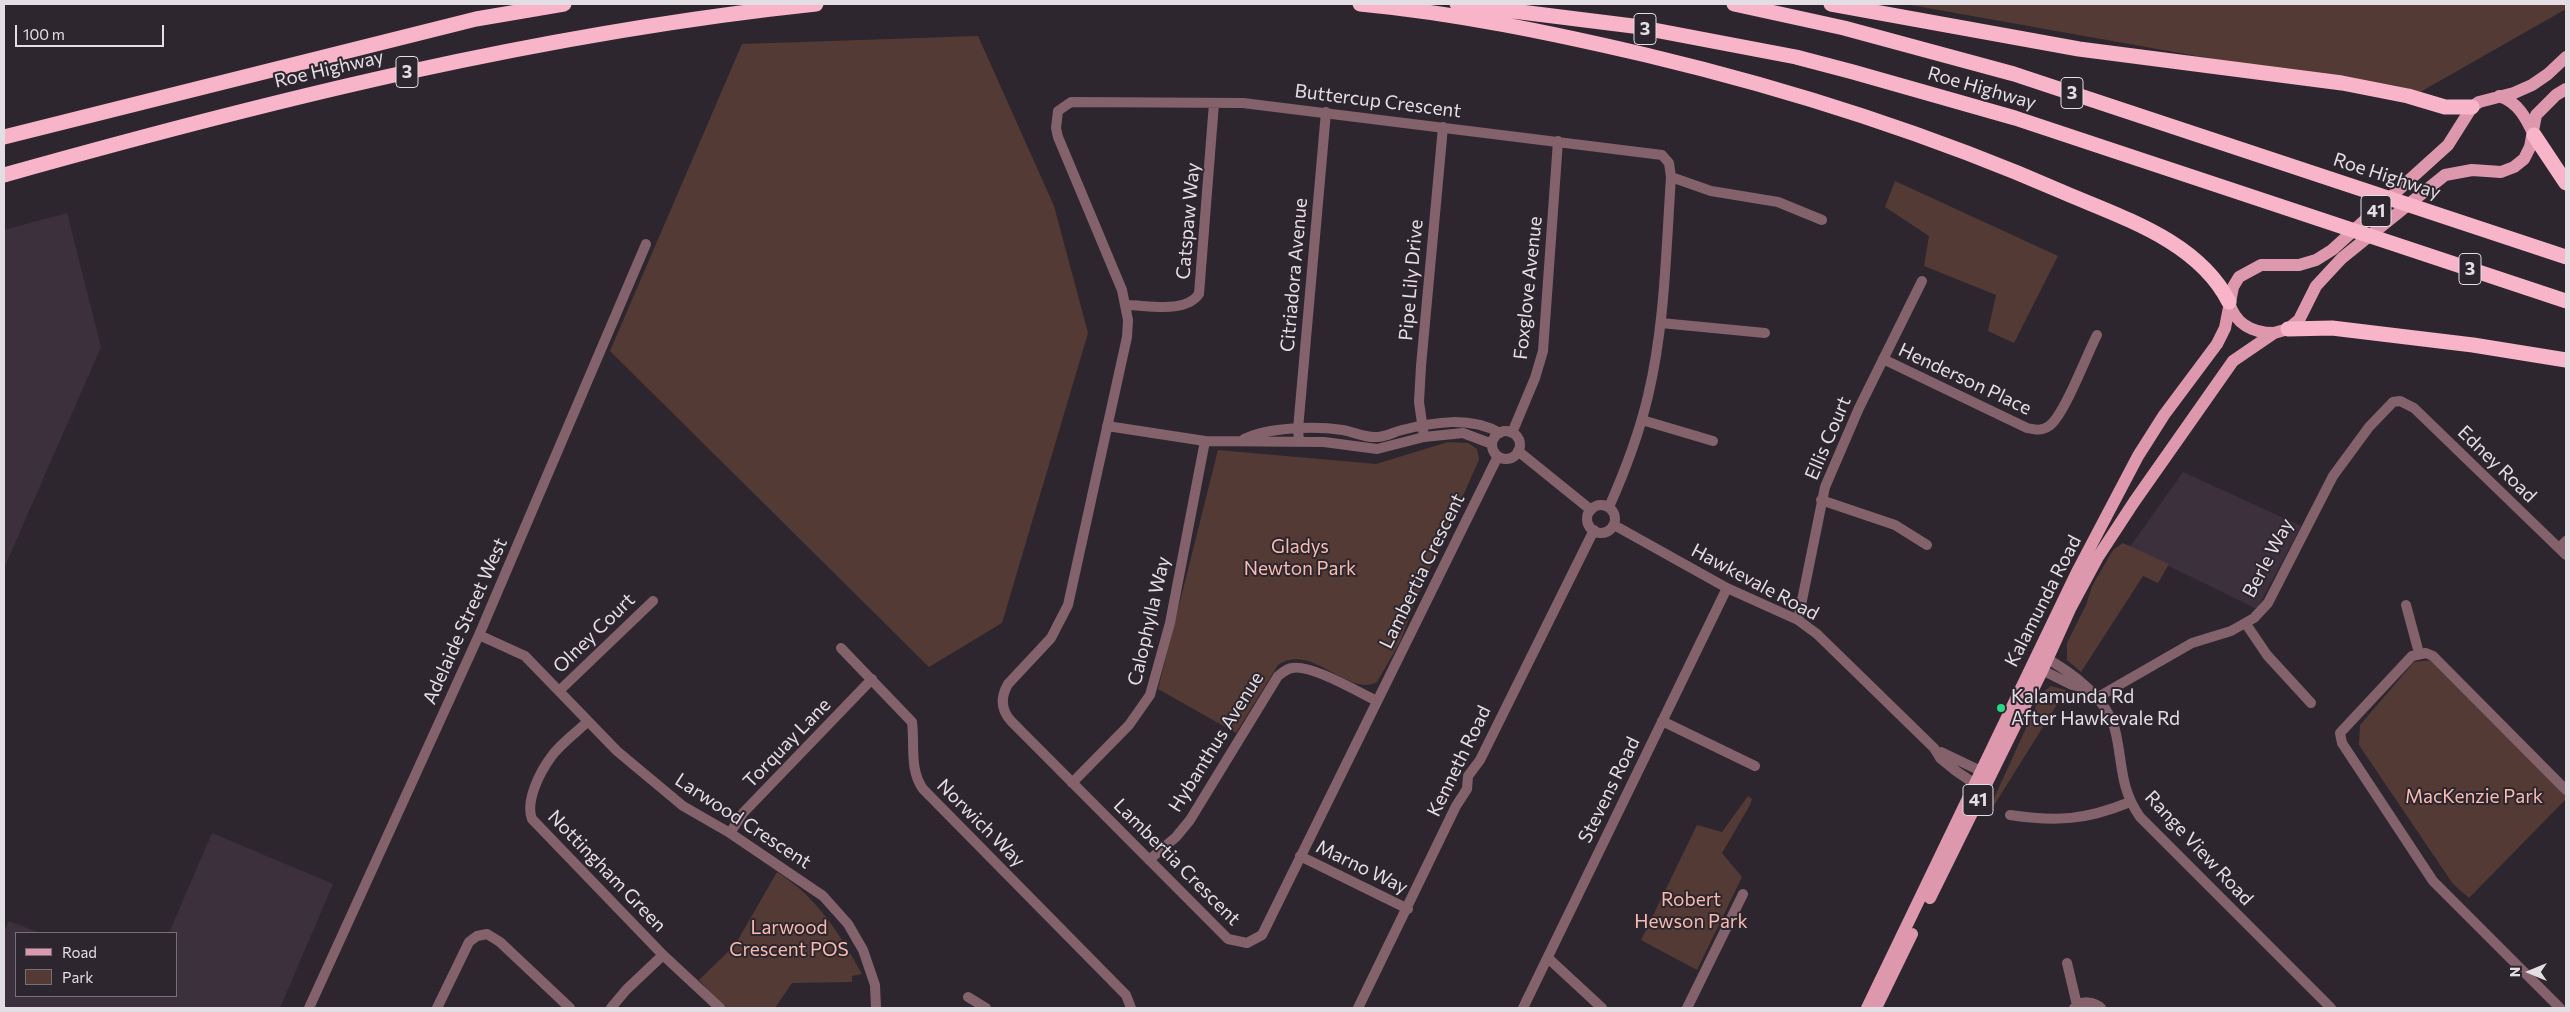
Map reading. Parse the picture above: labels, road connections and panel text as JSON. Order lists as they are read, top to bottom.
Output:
{
  "streets": {
    "highway": ["3", "Roe Highway"],
    "main road": ["41", "Kalamunda Road"],
    "street": [
      "Buttercup Crescent",
      "Catspaw Way",
      "Citriadora Avenue",
      "Pipe Lily Drive",
      "Foxglove Avenue",
      "Henderson Place",
      "Ellis Court",
      "Edney Road",
      "Berle Way",
      "Lambertia Crescent",
      "Hawkevale Road",
      "Adelaide Street West",
      "Calophylla Way",
      "Olney Court",
      "Hybanthus Avenue",
      "Torquay Lane",
      "Kenneth Road",
      "Stevens Road",
      "Larwood Crescent",
      "Norwich Way",
      "Range View Road",
      "Marno Way",
      "Nottingham Green"
    ]
  },
  "crossings": [
    ["Buttercup Crescent", "Catspaw Way"],
    ["Buttercup Crescent", "Citriadora Avenue"],
    ["Buttercup Crescent", "Pipe Lily Drive"],
    ["Buttercup Crescent", "Foxglove Avenue"],
    ["Buttercup Crescent", "Lambertia Crescent"],
    ["Buttercup Crescent", "Hawkevale Road"],
    ["Buttercup Crescent", "Kenneth Road"],
    ["Foxglove Avenue", "Lambertia Crescent"],
    ["Henderson Place", "Ellis Court"],
    ["Ellis Court", "Hawkevale Road"],
    ["Edney Road", "Berle Way"],
    ["Berle Way", "Range View Road"],
    ["Lambertia Crescent", "Calophylla Way"],
    ["Lambertia Crescent", "Hybanthus Avenue"],
    ["Lambertia Crescent", "Marno Way"],
    ["Hawkevale Road", "Kalamunda Road"],
    ["Hawkevale Road", "Kenneth Road"],
    ["Hawkevale Road", "Stevens Road"],
    ["Kalamunda Road", "Range View Road"],
    ["Adelaide Street West", "Larwood Crescent"],
    ["Olney Court", "Larwood Crescent"],
    ["Torquay Lane", "Larwood Crescent"],
    ["Torquay Lane", "Norwich Way"],
    ["Kenneth Road", "Marno Way"],
    ["Larwood Crescent", "Nottingham Green"]
  ],
  "parks": [
    "Gladys Newton Park",
    "MacKenzie Park",
    "Robert Hewson Park",
    "Larwood Crescent POS"
  ],
  "places": ["Kalamunda Rd After Hawkevale Rd"],
  "legend": ["Road", "Park"],
  "scale_bar": "100 m",
  "north": "left"
}
